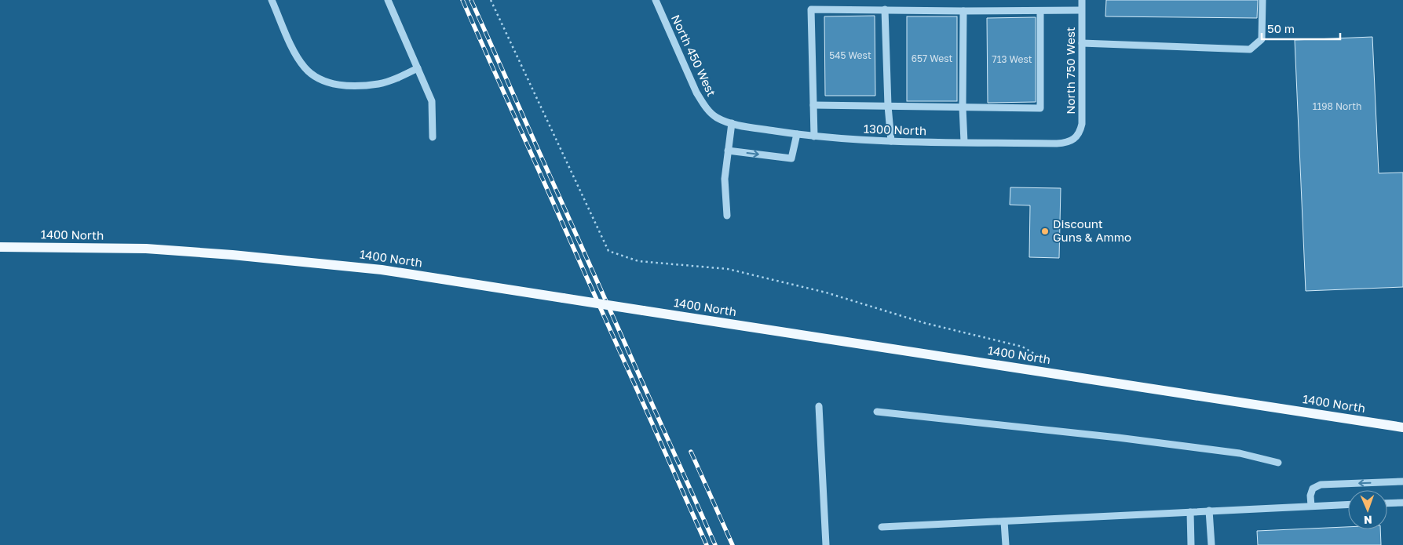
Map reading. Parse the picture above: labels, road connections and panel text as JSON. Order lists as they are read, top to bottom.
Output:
{
  "streets": {
    "main road": ["1400 North"],
    "street": ["North 450 West", "North 750 West", "1300 North"]
  },
  "crossings": [
    ["North 450 West", "1300 North"],
    ["North 750 West", "1300 North"]
  ],
  "places": ["Discount Guns & Ammo"],
  "house_numbers": [
    "545 West",
    "657 West",
    "713 West",
    "1198 North"
  ],
  "scale_bar": "50 m",
  "north": "bottom"
}
